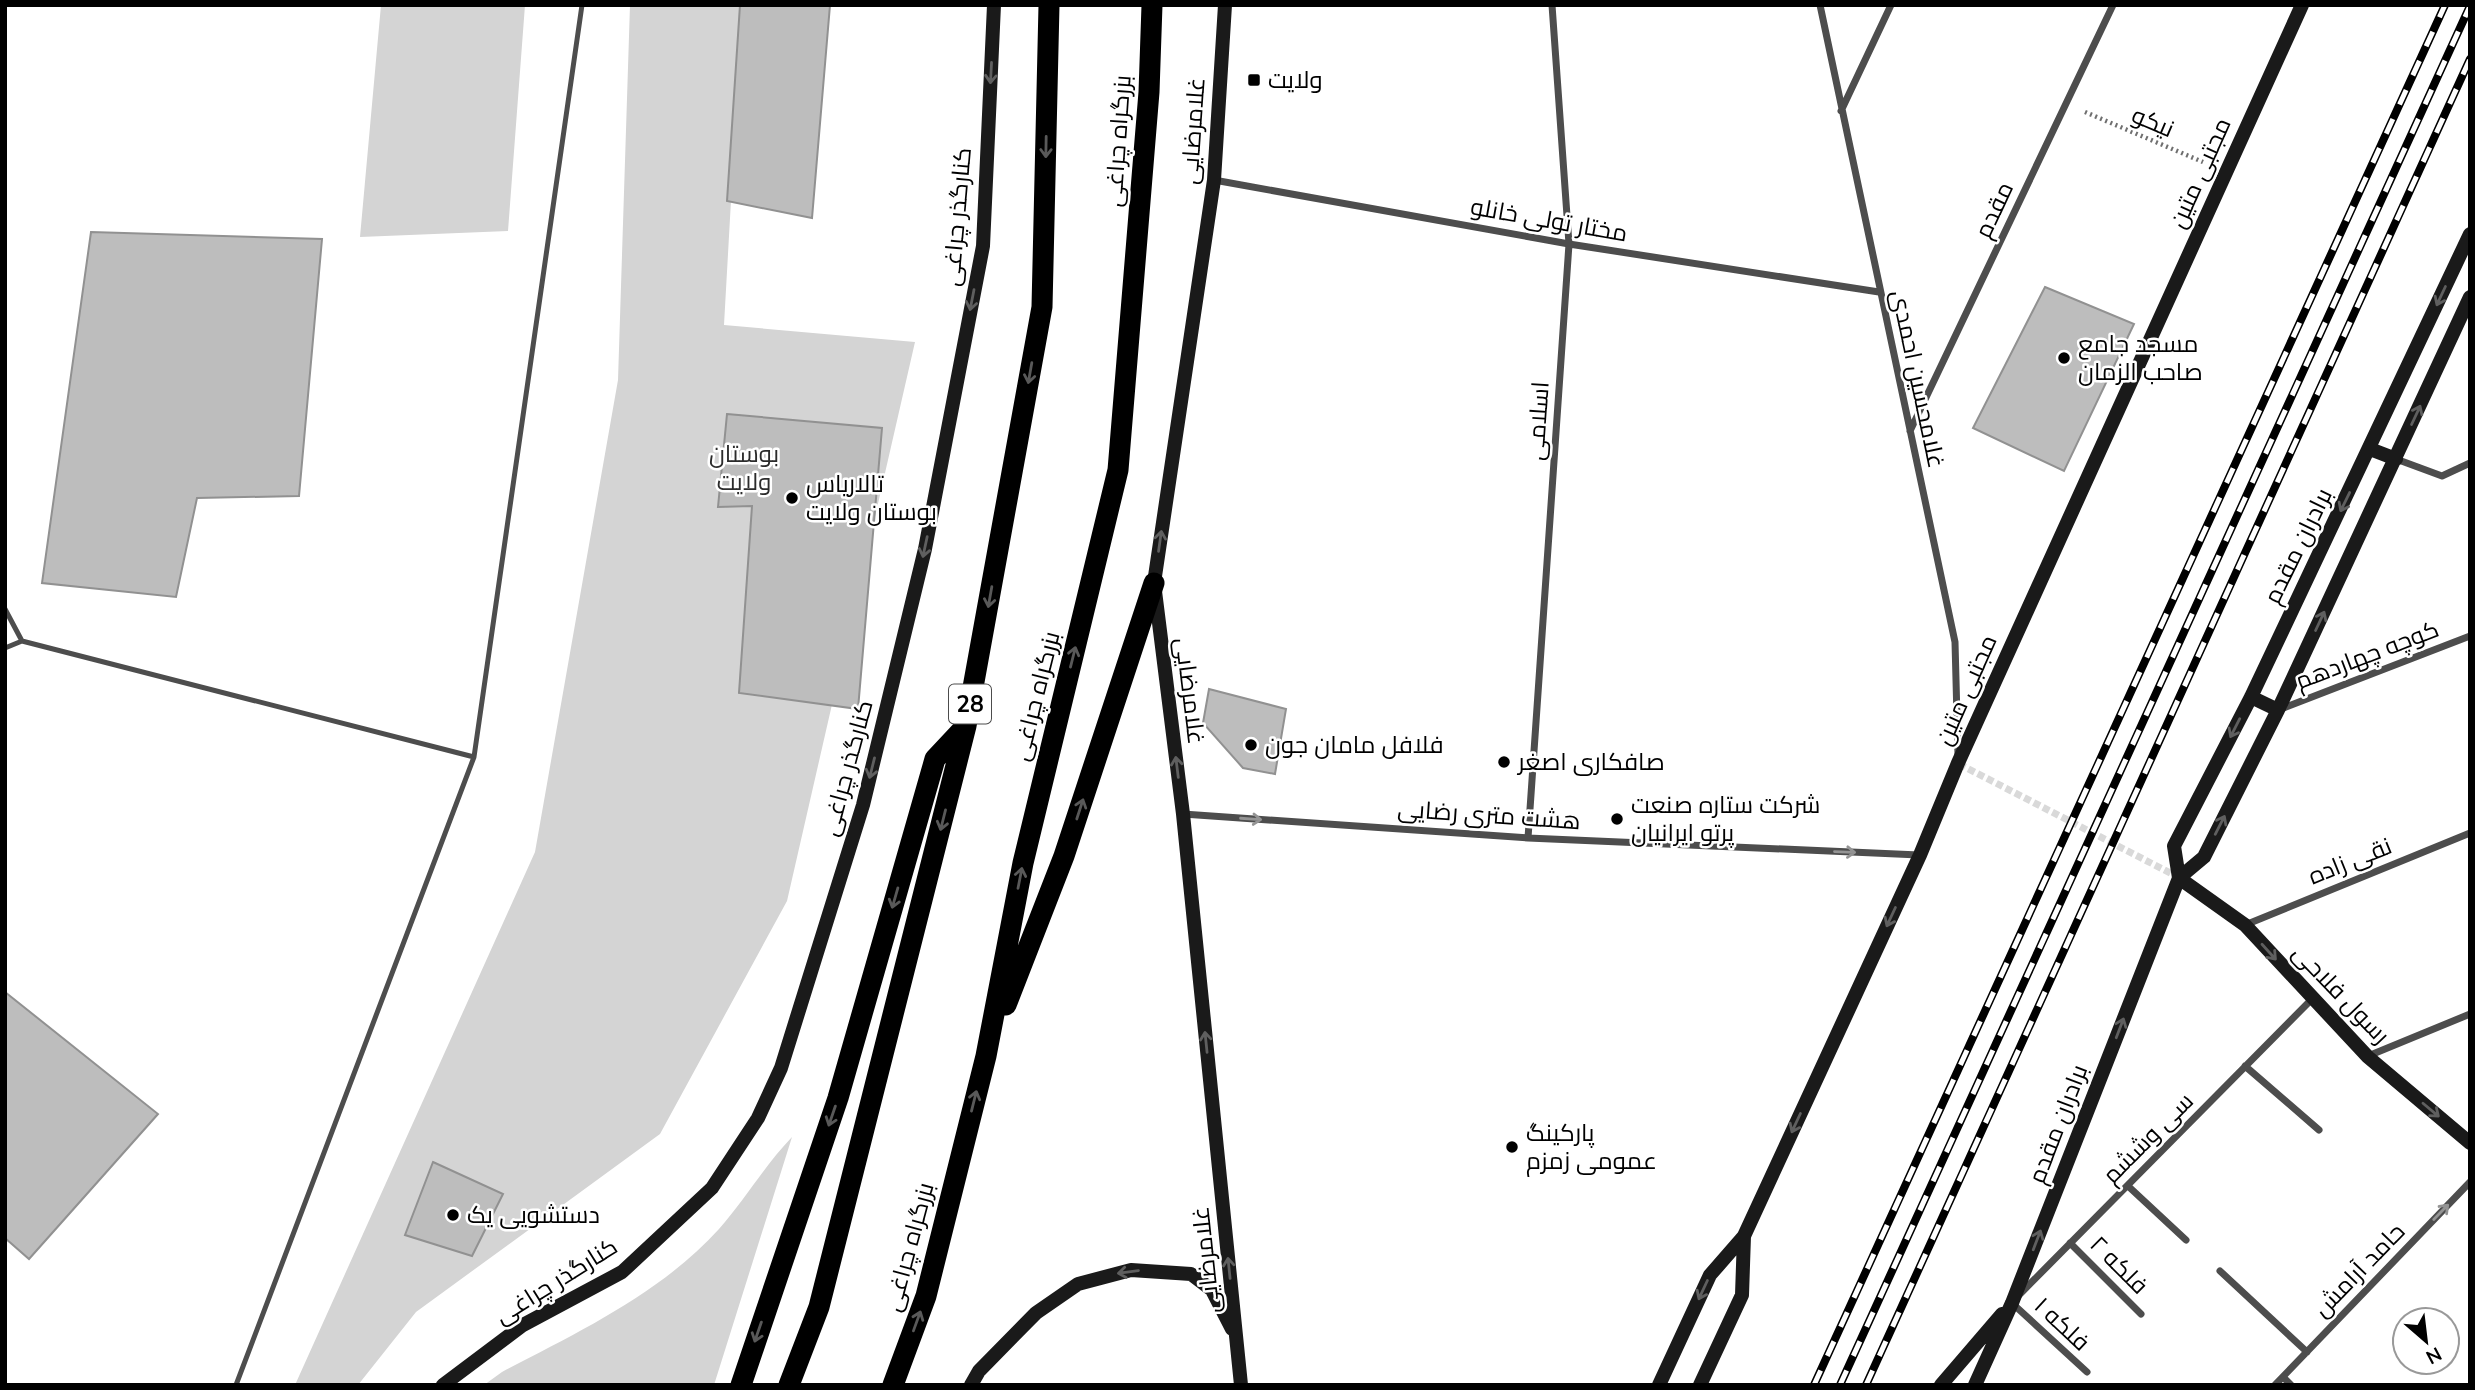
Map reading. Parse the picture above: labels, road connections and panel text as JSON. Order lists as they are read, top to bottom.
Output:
{
  "streets": {
    "highway": ["بزرگراه چراغی", "28"],
    "main road": [
      "غلامرضایی",
      "مجتبی متین",
      "کنارگذر چراغی",
      "برادران مقدم",
      "رسول فلاحی"
    ],
    "street": [
      "مقدم",
      "مختار تولی خانلو",
      "غلامحسین احمدی",
      "اسلامی",
      "کوچه چهاردهم",
      "هشت متری رضایی",
      "نقی زاده",
      "سی وششم",
      "فلکه ۲",
      "حامد آرامش",
      "فلکه ۱"
    ],
    "path": ["نیکو"]
  },
  "crossings": [
    ["نیکو", "مجتبی متین"],
    ["نیکو", "مقدم"],
    ["غلامرضایی", "مختار تولی خانلو"],
    ["غلامرضایی", "هشت متری رضایی"],
    ["مجتبی متین", "غلامحسین احمدی"],
    ["مجتبی متین", "هشت متری رضایی"],
    ["مقدم", "غلامحسین احمدی"],
    ["مختار تولی خانلو", "غلامحسین احمدی"],
    ["مختار تولی خانلو", "اسلامی"],
    ["اسلامی", "هشت متری رضایی"],
    ["برادران مقدم", "کوچه چهاردهم"],
    ["برادران مقدم", "رسول فلاحی"],
    ["برادران مقدم", "سی وششم"],
    ["برادران مقدم", "فلکه ۱"],
    ["نقی زاده", "رسول فلاحی"],
    ["رسول فلاحی", "سی وششم"],
    ["سی وششم", "فلکه ۲"],
    ["سی وششم", "فلکه ۱"]
  ],
  "one_way": [
    "غلامرضایی",
    "مجتبی متین",
    "کنارگذر چراغی",
    "هشت متری رضایی",
    "رسول فلاحی",
    "حامد آرامش"
  ],
  "parks": ["بوستان ولایت"],
  "places": {
    "transit": ["ولایت"],
    "other": [
      "مسجد جامع صاحب الزمان",
      "تالاریاس بوستان ولایت",
      "فلافل مامان جون",
      "صافکاری اصغر",
      "شرکت ستاره صنعت پرتو ایرانیان",
      "پارکینگ عمومی زمزم",
      "دستشویی یک"
    ]
  },
  "north": "bottom right"
}
